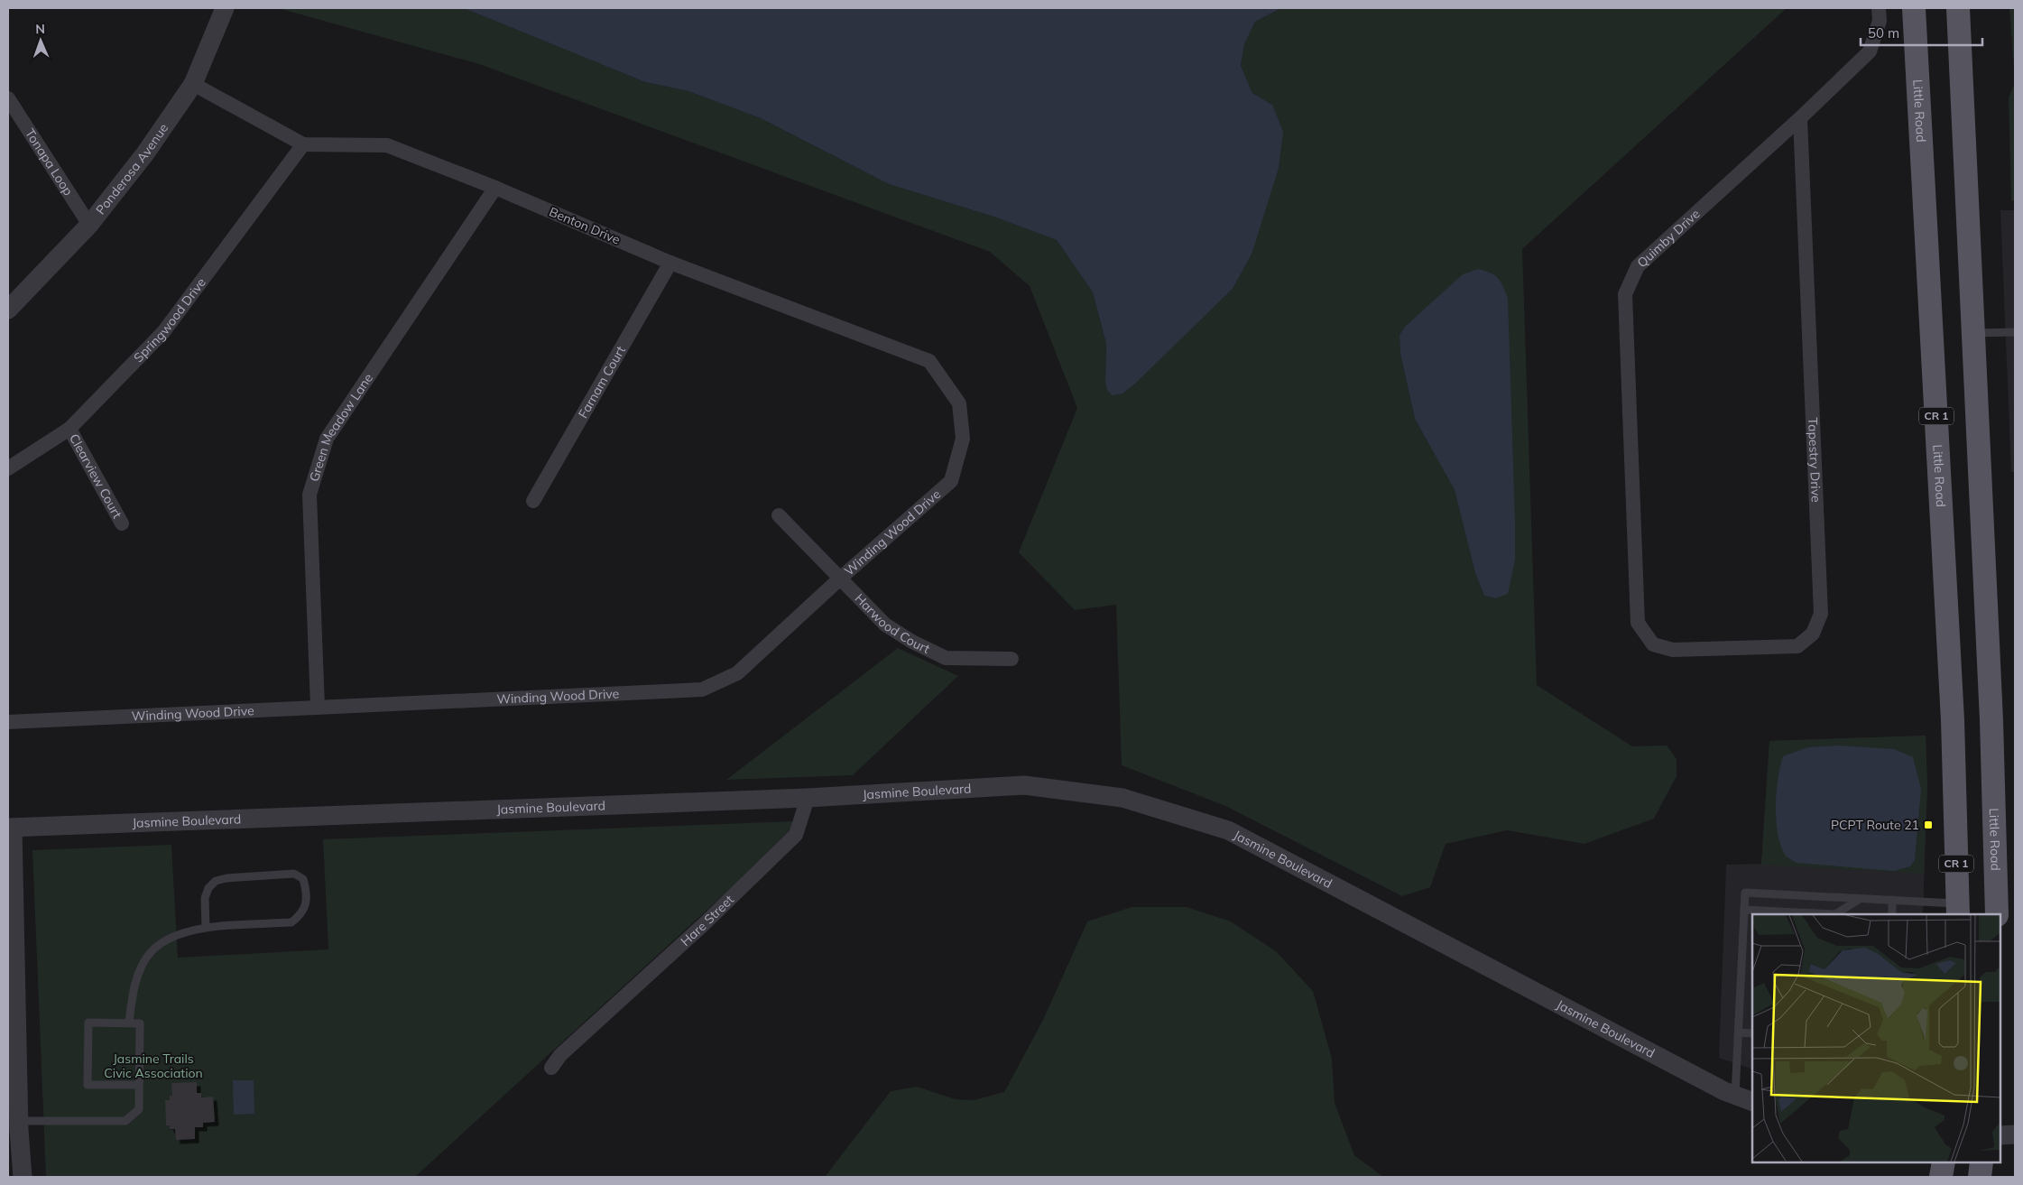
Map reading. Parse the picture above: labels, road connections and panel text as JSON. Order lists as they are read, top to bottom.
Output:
{
  "streets": {
    "main road": ["Little Road", "CR 1"],
    "street": [
      "Tonapa Loop",
      "Ponderosa Avenue",
      "Benton Drive",
      "Quimby Drive",
      "Springwood Drive",
      "Farnam Court",
      "Green Meadow Lane",
      "Tapestry Drive",
      "Clearview Court",
      "Winding Wood Drive",
      "Harwood Court",
      "Jasmine Boulevard",
      "Hare Street"
    ]
  },
  "crossings": [
    ["Tonapa Loop", "Ponderosa Avenue"],
    ["Ponderosa Avenue", "Benton Drive"],
    ["Benton Drive", "Springwood Drive"],
    ["Benton Drive", "Farnam Court"],
    ["Benton Drive", "Green Meadow Lane"],
    ["Benton Drive", "Winding Wood Drive"],
    ["Quimby Drive", "Tapestry Drive"],
    ["Springwood Drive", "Clearview Court"],
    ["Green Meadow Lane", "Winding Wood Drive"],
    ["Winding Wood Drive", "Harwood Court"],
    ["Jasmine Boulevard", "Hare Street"]
  ],
  "parks": ["Jasmine Trails Civic Association"],
  "places": {
    "transit": ["PCPT Route 21"]
  },
  "scale_bar": "50 m",
  "north": "top"
}
